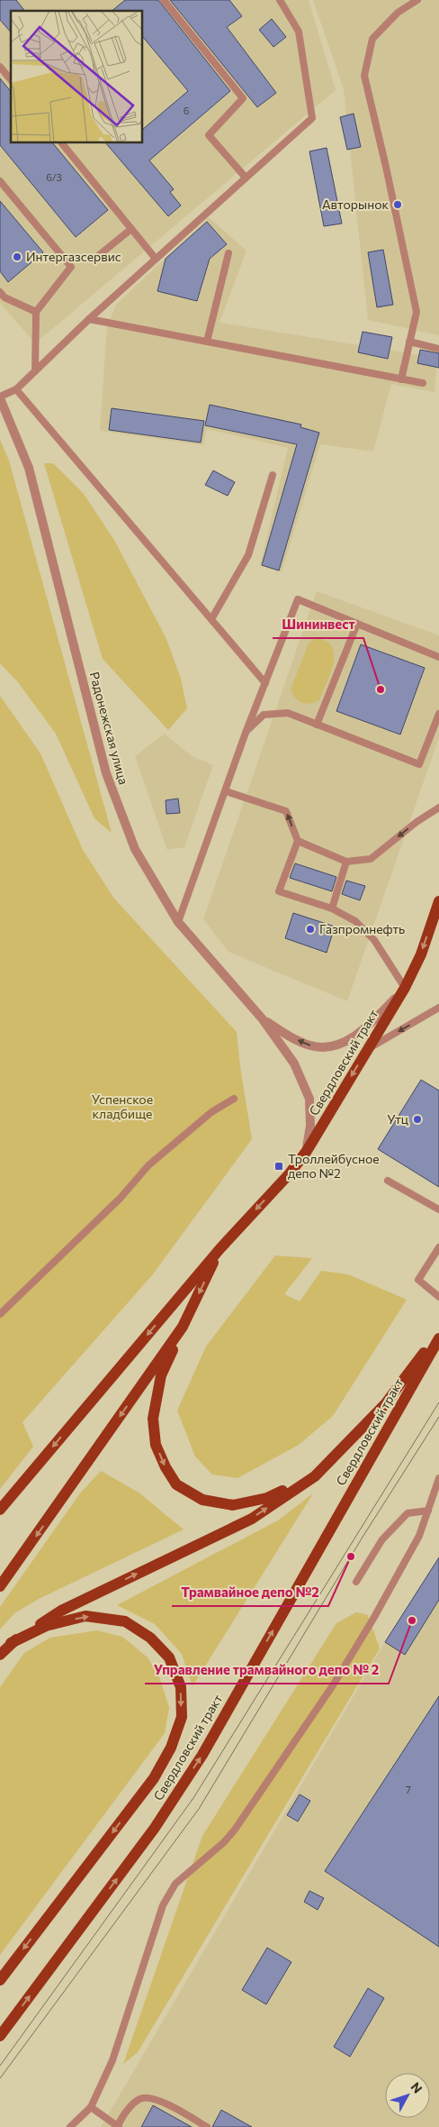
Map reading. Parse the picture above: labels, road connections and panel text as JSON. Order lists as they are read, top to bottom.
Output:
{
  "streets": {
    "main road": ["Свердловский тракт"],
    "street": ["Радонежская улица"]
  },
  "crossings": [
    ["Радонежская улица", "Свердловский тракт"]
  ],
  "parks": ["Успенское кладбище"],
  "places": {
    "other": [
      "Авторынок",
      "Интергазсервис",
      "Шининвест",
      "Газпромнефть",
      "Утц",
      "Трамвайное депо №2",
      "Управление трамвайного депо № 2"
    ],
    "transit": ["Троллейбусное депо №2"]
  },
  "house_numbers": ["6", "6/3", "7"],
  "north": "top right"
}
